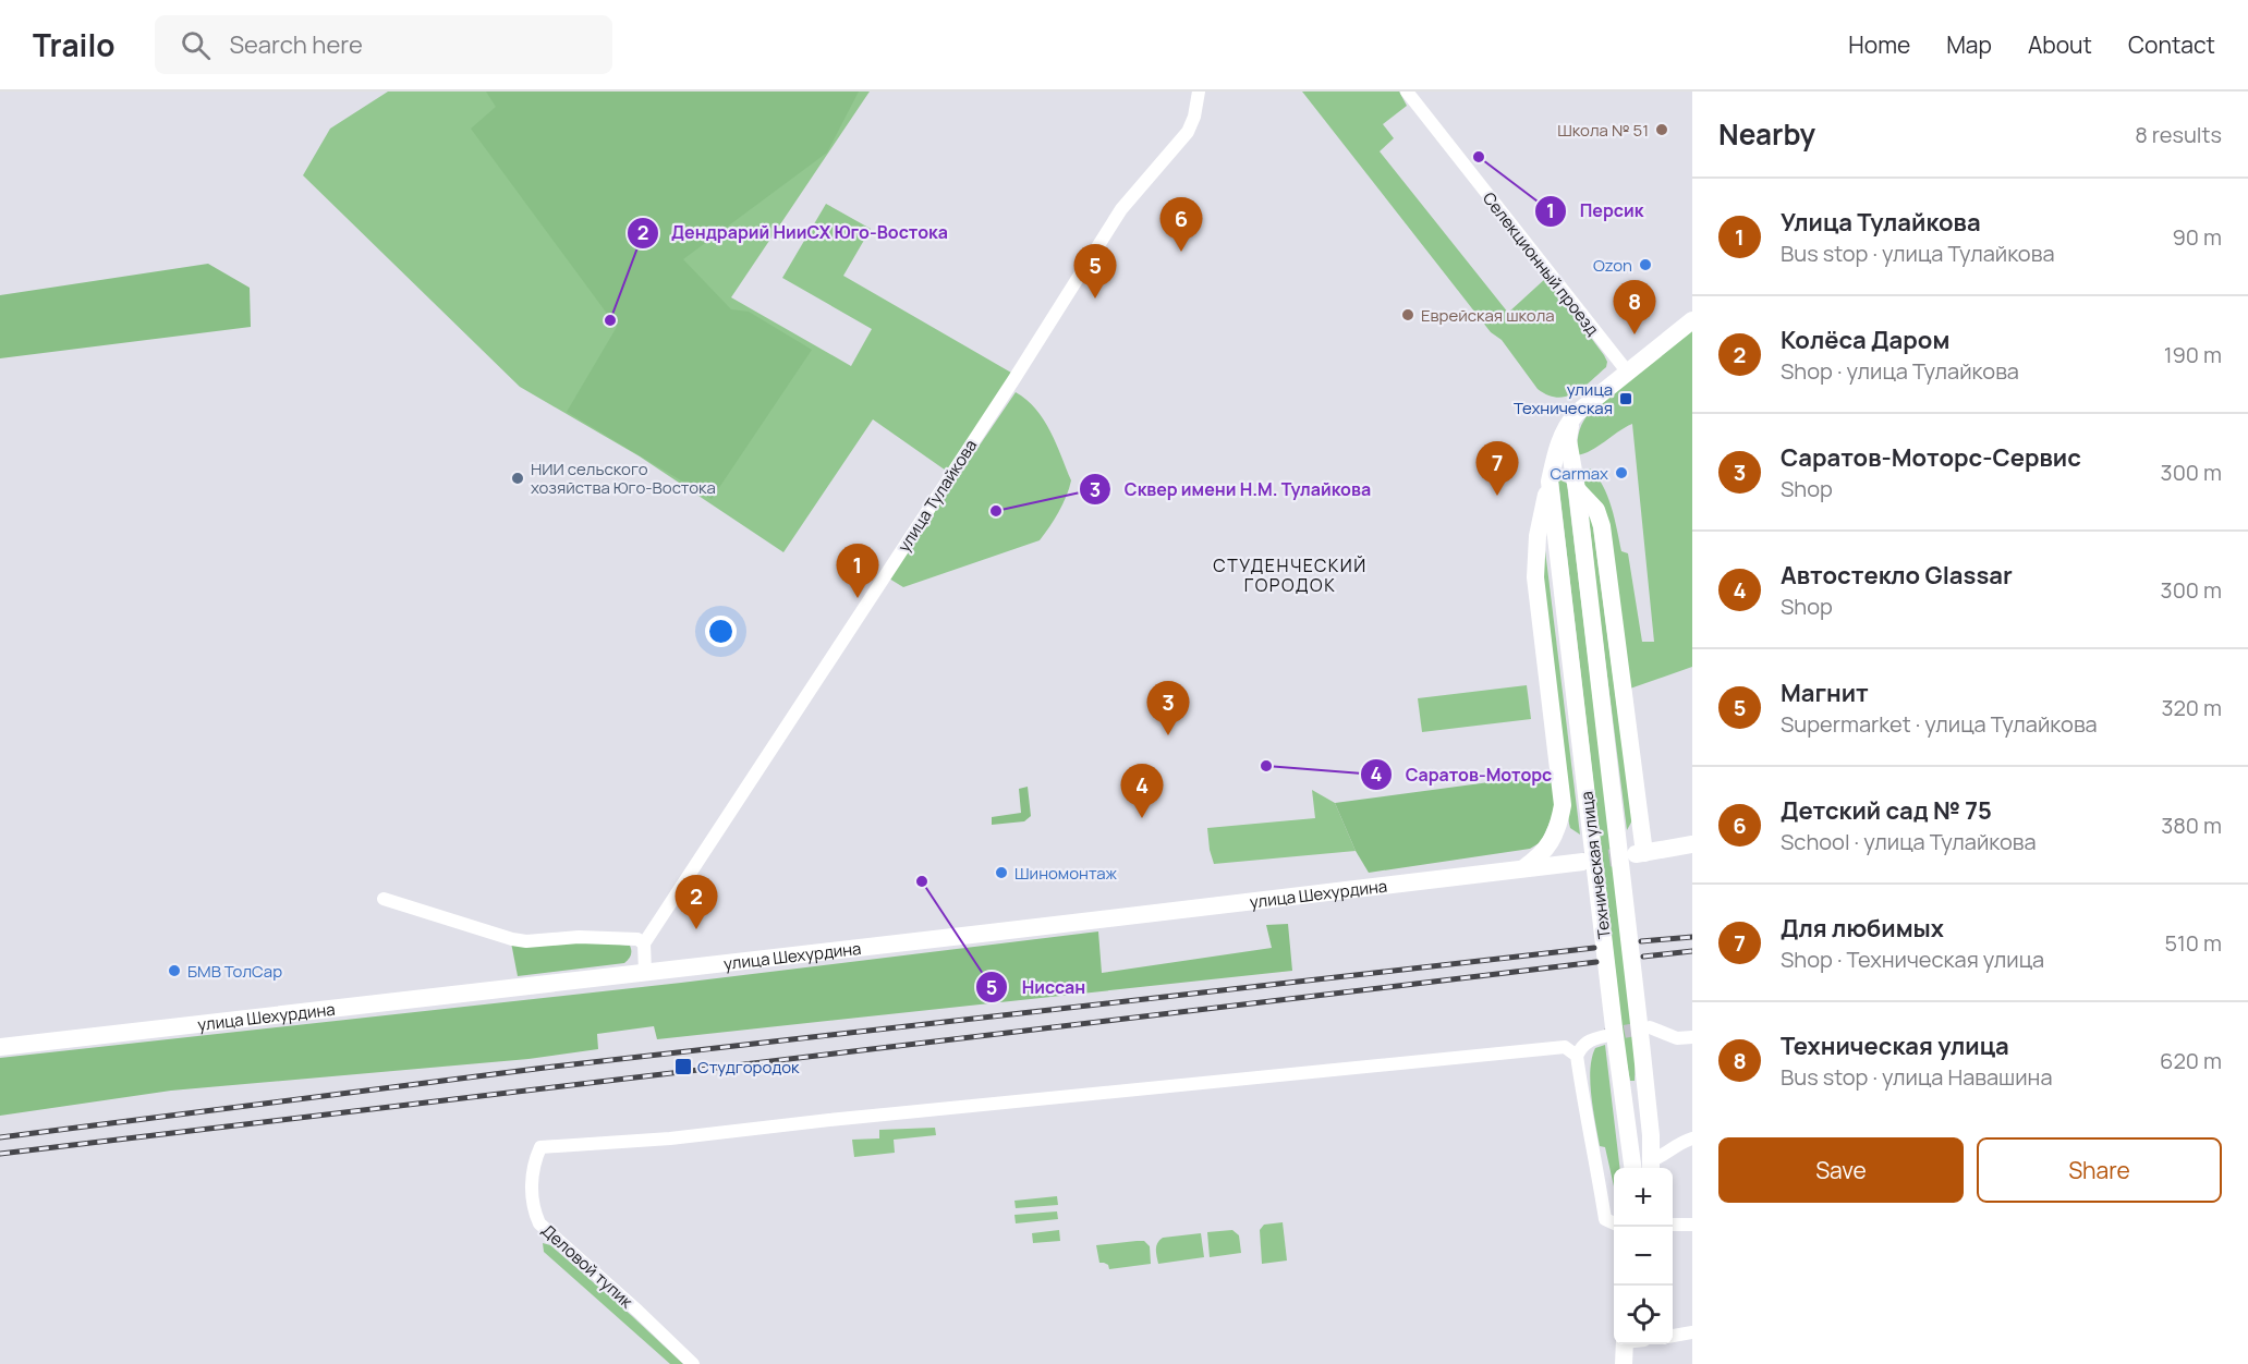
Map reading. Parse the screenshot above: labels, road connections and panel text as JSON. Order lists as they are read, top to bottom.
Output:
{
  "streets": {
    "main road": ["Техническая улица", "улица Шехурдина"],
    "street": ["Селекционный проезд", "улица Тулайкова", "Деловой тупик"]
  },
  "districts": ["СТУДЕНЧЕСКИЙ ГОРОДОК"],
  "places": {
    "other": [
      "Школа № 51",
      "Персик",
      "Ozon",
      "Еврейская школа",
      "Дендрарий НииСХ Юго-Востока",
      "Carmax",
      "НИИ сельского хозяйства Юго-Востока",
      "Сквер имени Н.М. Тулайкова",
      "Саратов-Моторс",
      "Шиномонтаж",
      "Ниссан",
      "БМВ ТолСар"
    ],
    "transit": ["улица Техническая", "Студгородок"]
  },
  "page": {
    "header": "Trailo",
    "search": "Search here",
    "nav": [
      "Home",
      "Map",
      "About",
      "Contact"
    ],
    "heading": ["Nearby", "8 results"],
    "list": [
      {
        "mark": "1",
        "name": "Улица Тулайкова",
        "note": "Bus stop · улица Тулайкова",
        "value": "90 m"
      },
      {
        "mark": "2",
        "name": "Колёса Даром",
        "note": "Shop · улица Тулайкова",
        "value": "190 m"
      },
      {
        "mark": "3",
        "name": "Саратов-Моторс-Сервис",
        "note": "Shop",
        "value": "300 m"
      },
      {
        "mark": "4",
        "name": "Автостекло Glassar",
        "note": "Shop",
        "value": "300 m"
      },
      {
        "mark": "5",
        "name": "Магнит",
        "note": "Supermarket · улица Тулайкова",
        "value": "320 m"
      },
      {
        "mark": "6",
        "name": "Детский сад № 75",
        "note": "School · улица Тулайкова",
        "value": "380 m"
      },
      {
        "mark": "7",
        "name": "Для любимых",
        "note": "Shop · Техническая улица",
        "value": "510 m"
      },
      {
        "mark": "8",
        "name": "Техническая улица",
        "note": "Bus stop · улица Навашина",
        "value": "620 m"
      }
    ],
    "pins": [
      "6",
      "5",
      "8",
      "7",
      "1",
      "3",
      "4",
      "2"
    ],
    "buttons": ["Save", "Share"],
    "map_buttons": ["+", "−"]
  }
}
